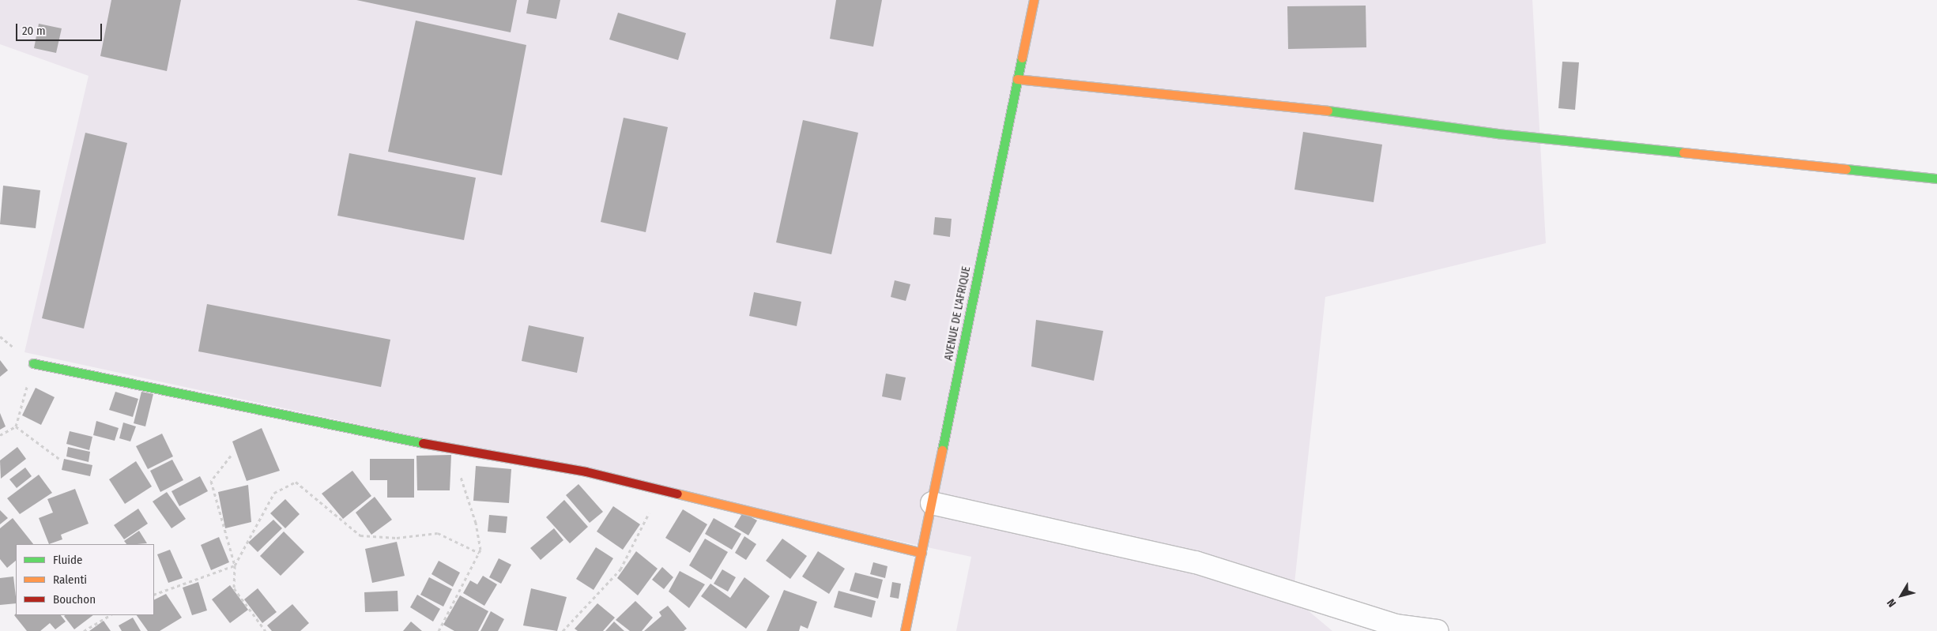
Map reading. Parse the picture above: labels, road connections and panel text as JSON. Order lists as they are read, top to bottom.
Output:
{
  "streets": {
    "street": ["AVENUE DE L'AFRIQUE"]
  },
  "legend": ["Fluide", "Ralenti", "Bouchon"],
  "scale_bar": "20 m",
  "north": "bottom left"
}
